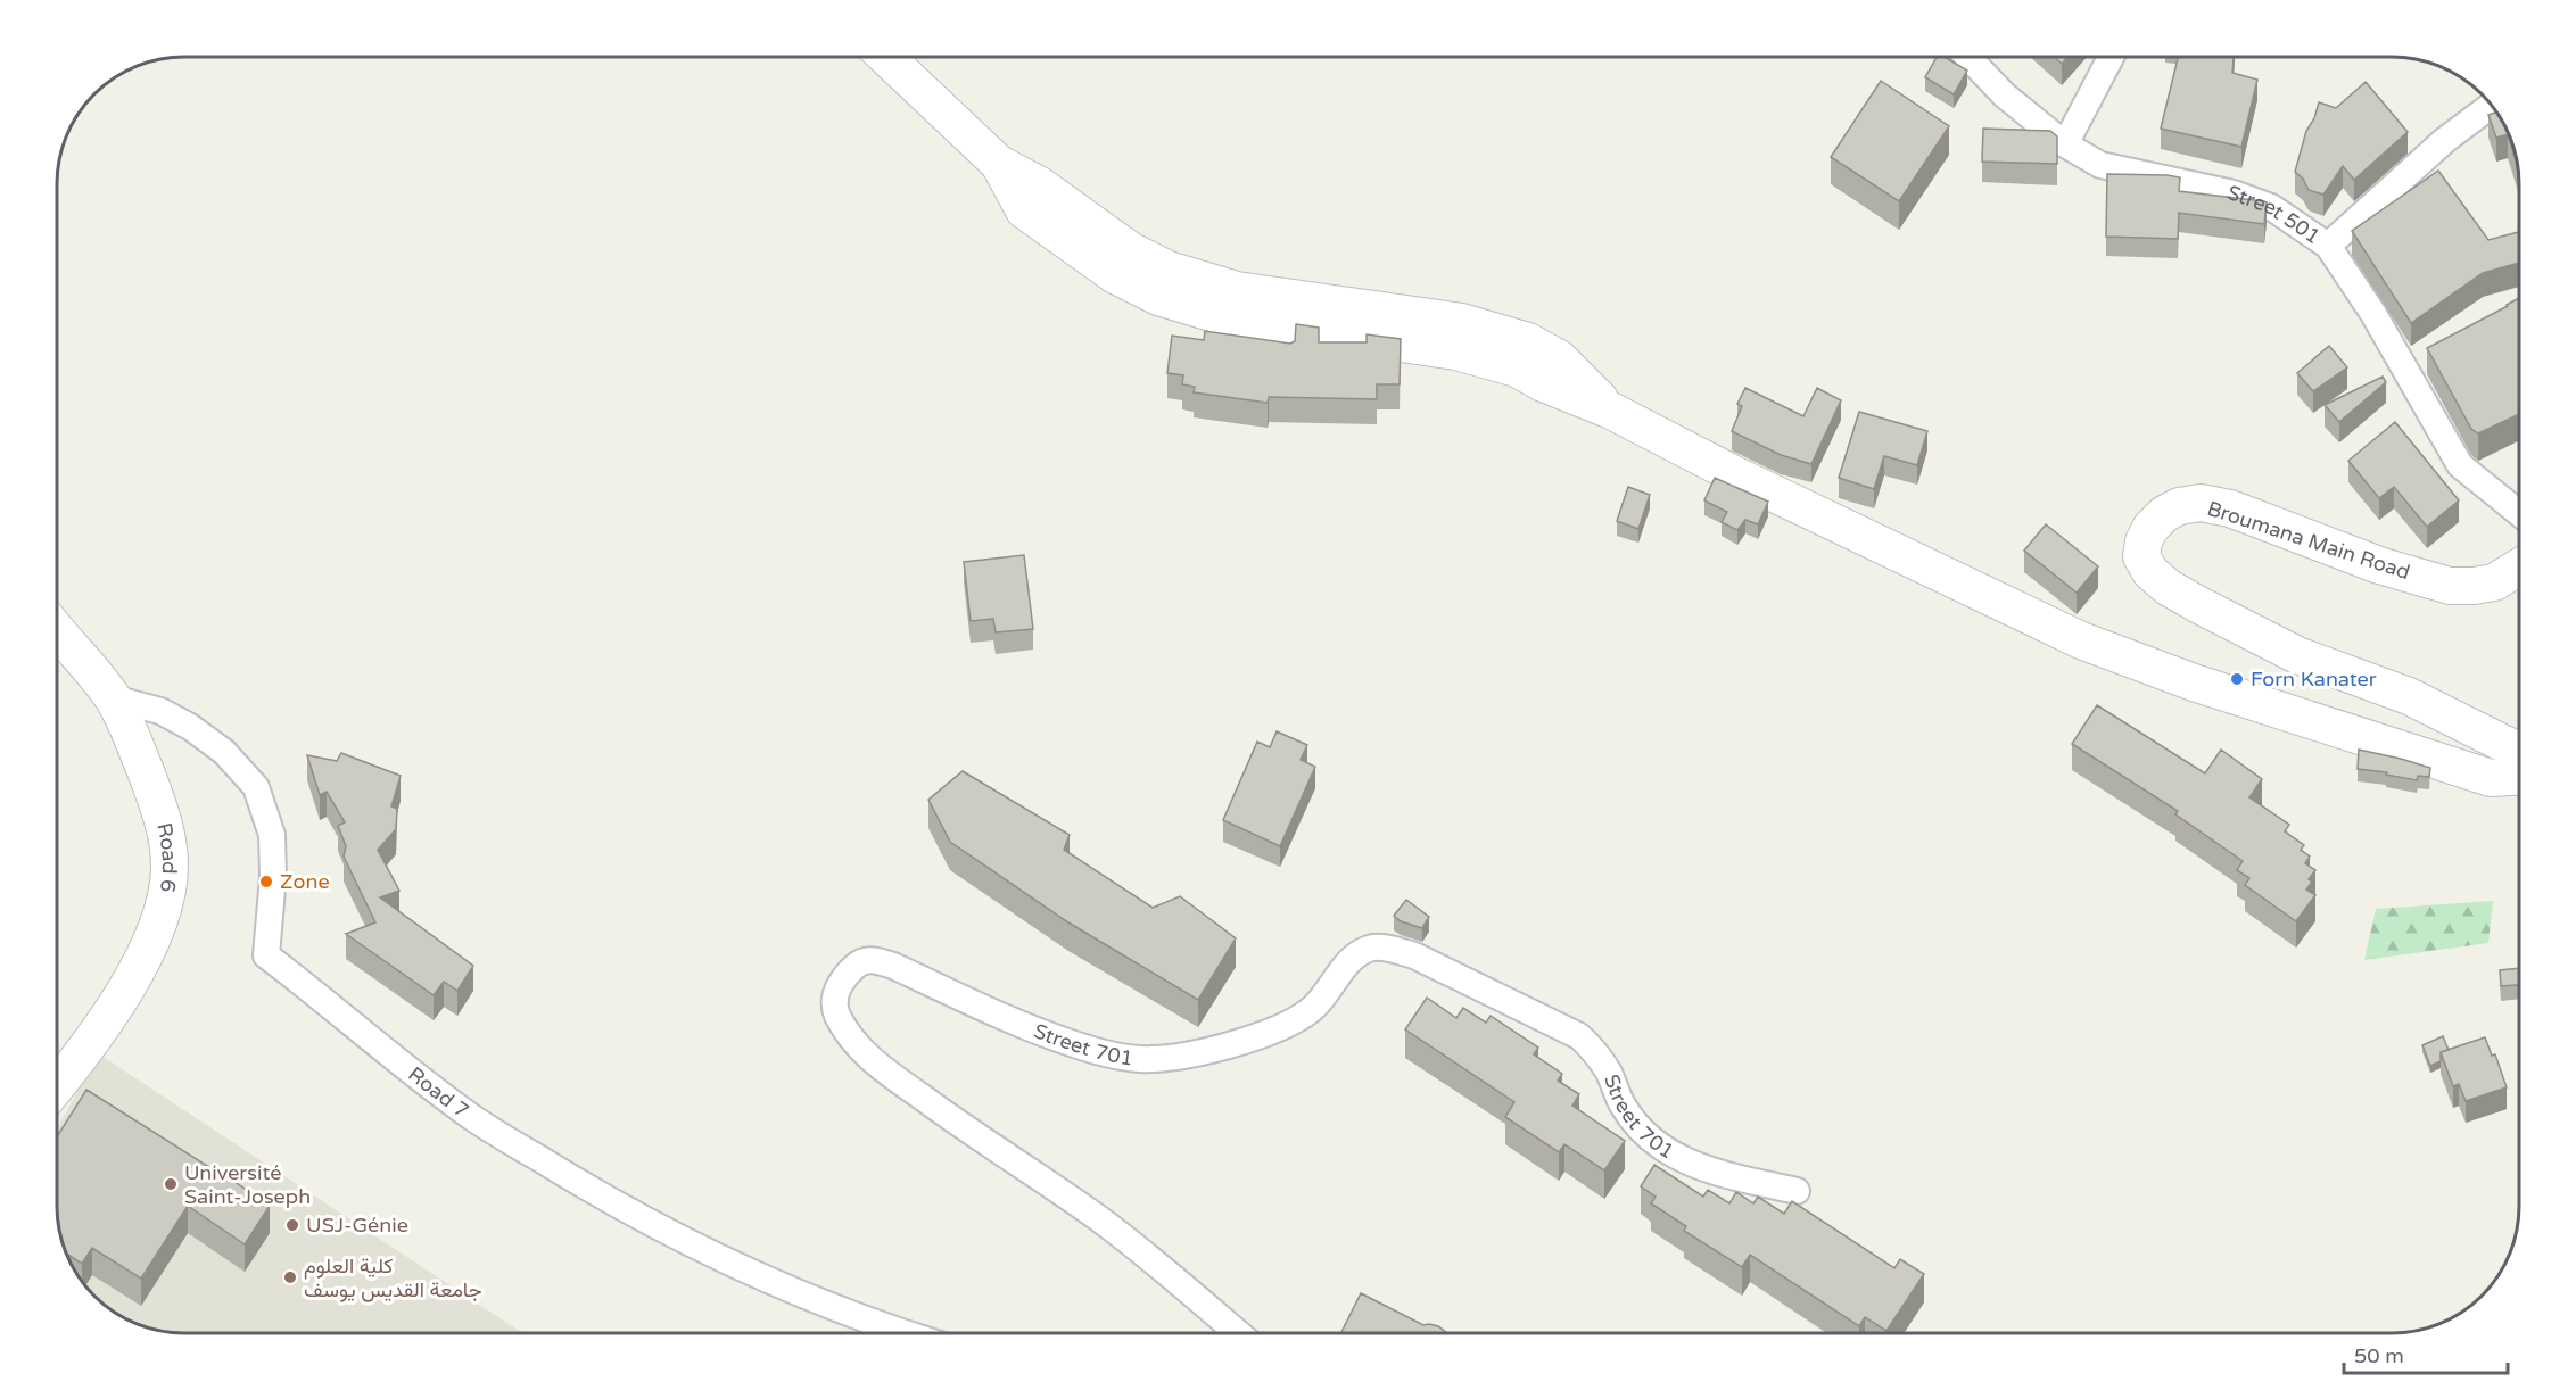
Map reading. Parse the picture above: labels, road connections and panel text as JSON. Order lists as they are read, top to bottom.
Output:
{
  "streets": {
    "street": [
      "Street 501",
      "Broumana Main Road",
      "Road 6",
      "Street 701",
      "Road 7"
    ]
  },
  "crossings": [
    ["Road 6", "Road 7"]
  ],
  "places": [
    "Forn Kanater",
    "Zone",
    "Université Saint-Joseph",
    "USJ-Génie",
    "كلية العلوم جامعة القديس يوسف"
  ],
  "scale_bar": "50 m"
}
